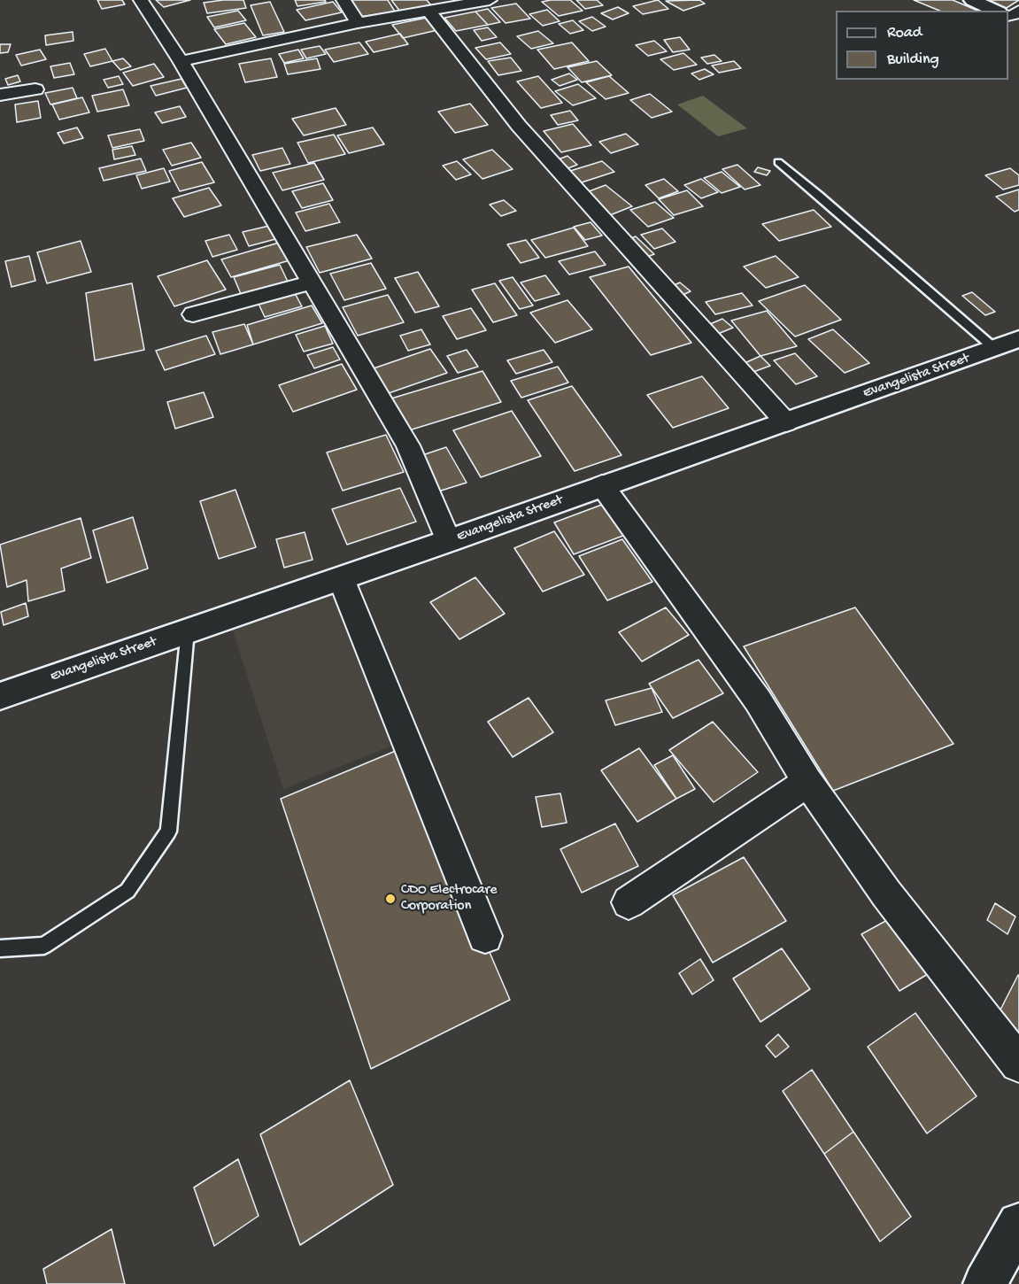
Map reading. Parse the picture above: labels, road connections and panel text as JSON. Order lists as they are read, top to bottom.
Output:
{
  "streets": {
    "main road": ["Evangelista Street"]
  },
  "places": ["CDO Electrocare Corporation"],
  "legend": ["Road", "Building"]
}
